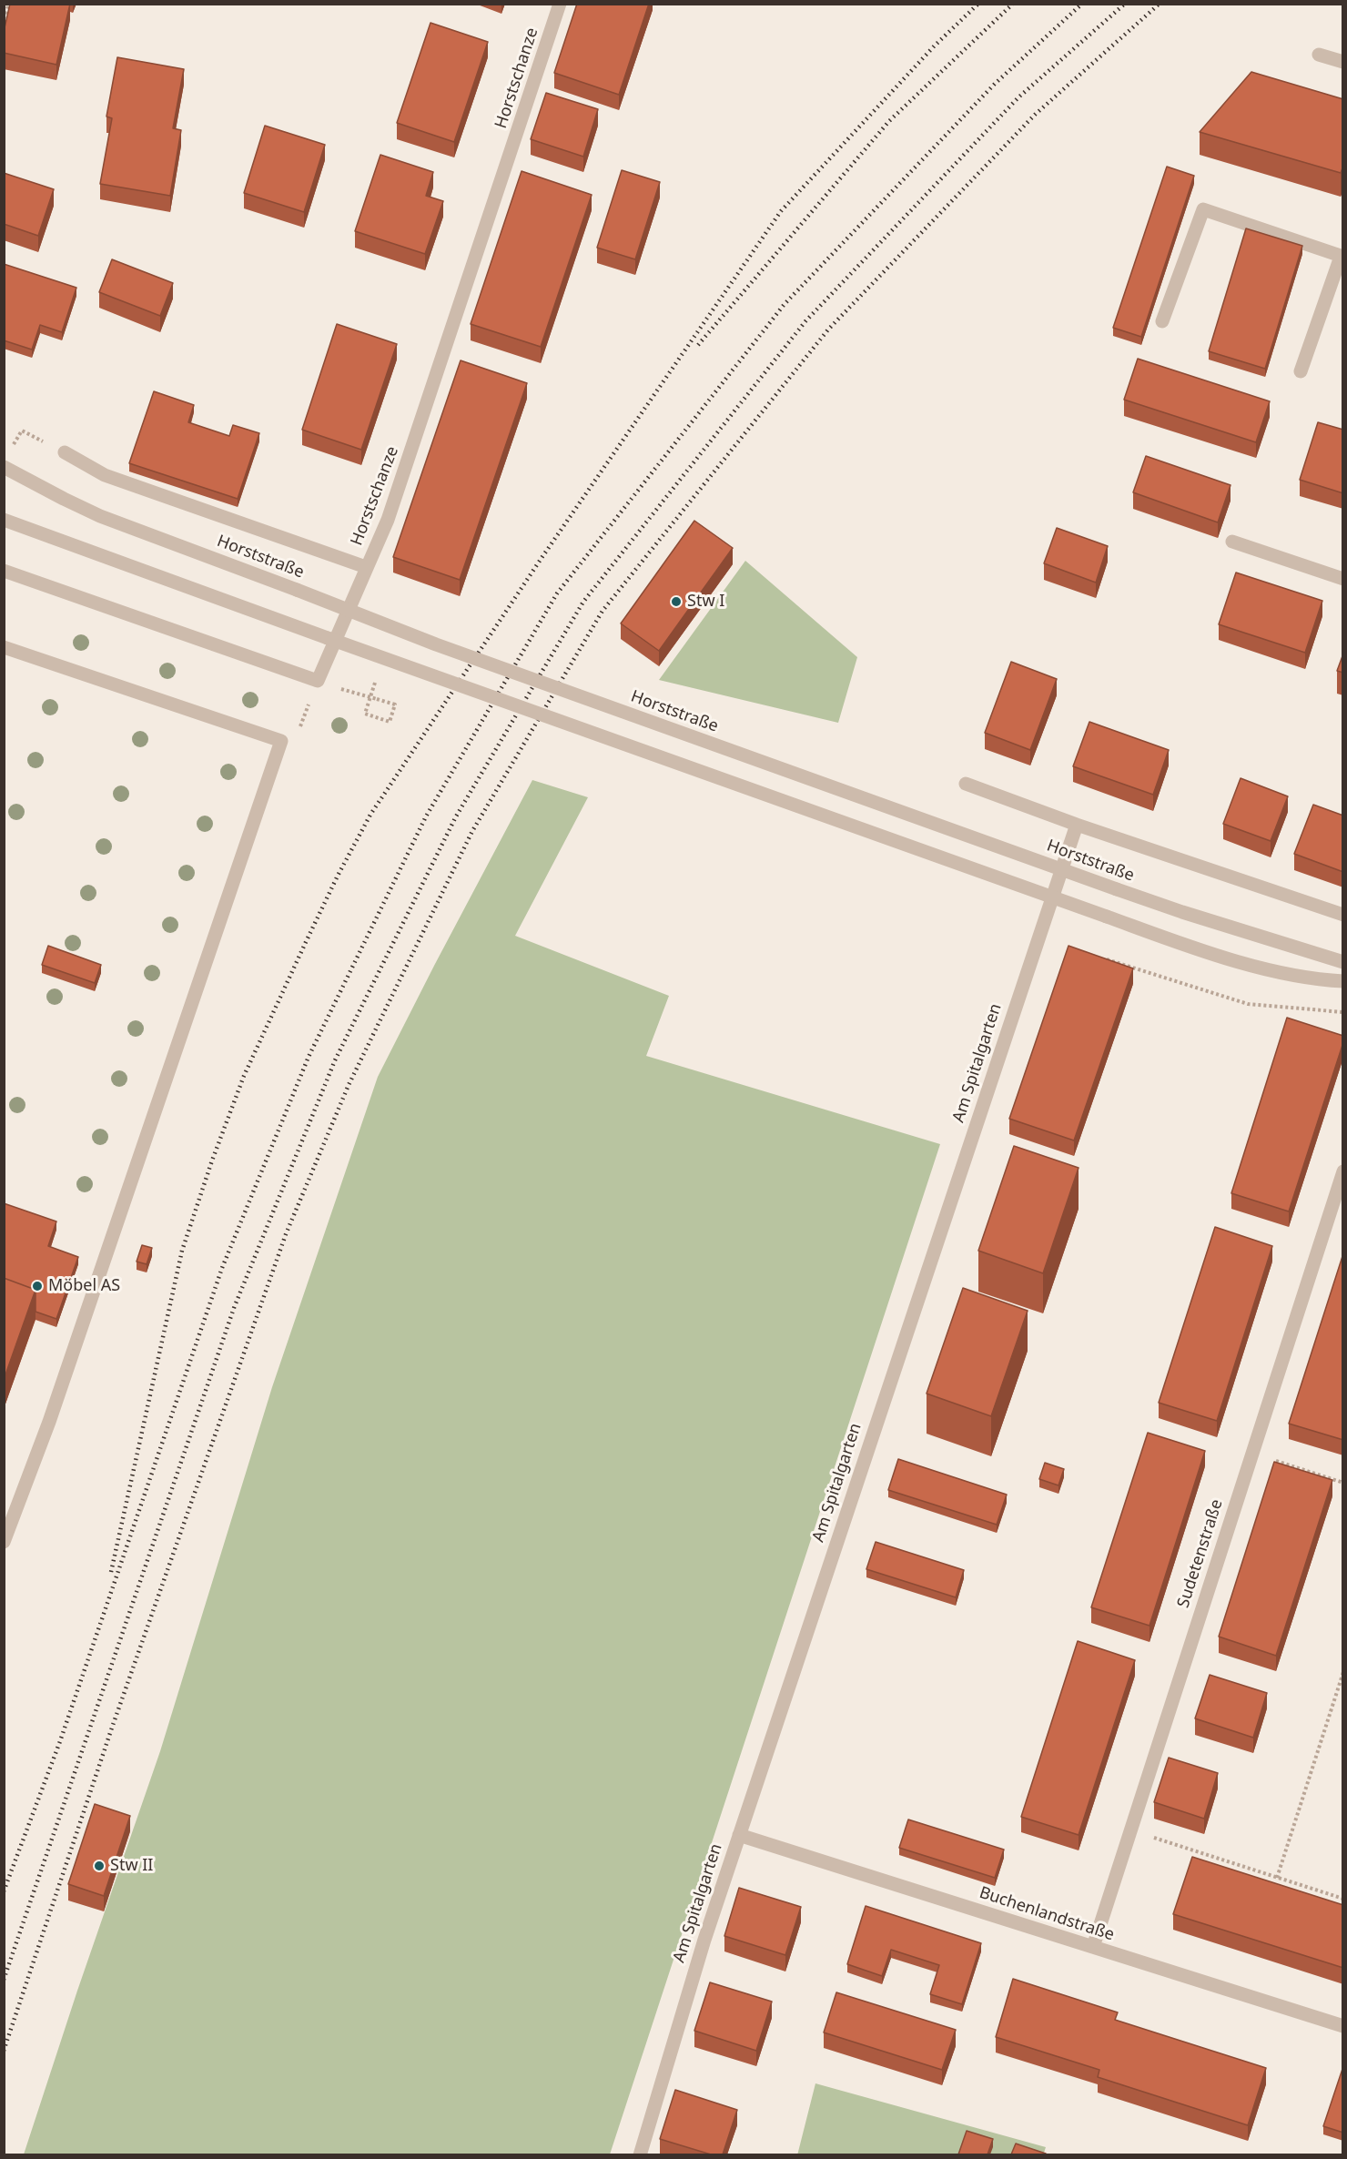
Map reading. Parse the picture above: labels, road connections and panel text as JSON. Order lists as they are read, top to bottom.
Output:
{
  "streets": {
    "street": [
      "Horstschanze",
      "Horststraße",
      "Am Spitalgarten",
      "Sudetenstraße",
      "Buchenlandstraße"
    ]
  },
  "crossings": [
    ["Horststraße", "Am Spitalgarten"],
    ["Am Spitalgarten", "Buchenlandstraße"],
    ["Sudetenstraße", "Buchenlandstraße"]
  ],
  "places": ["Stw I", "Möbel AS", "Stw II"]
}
